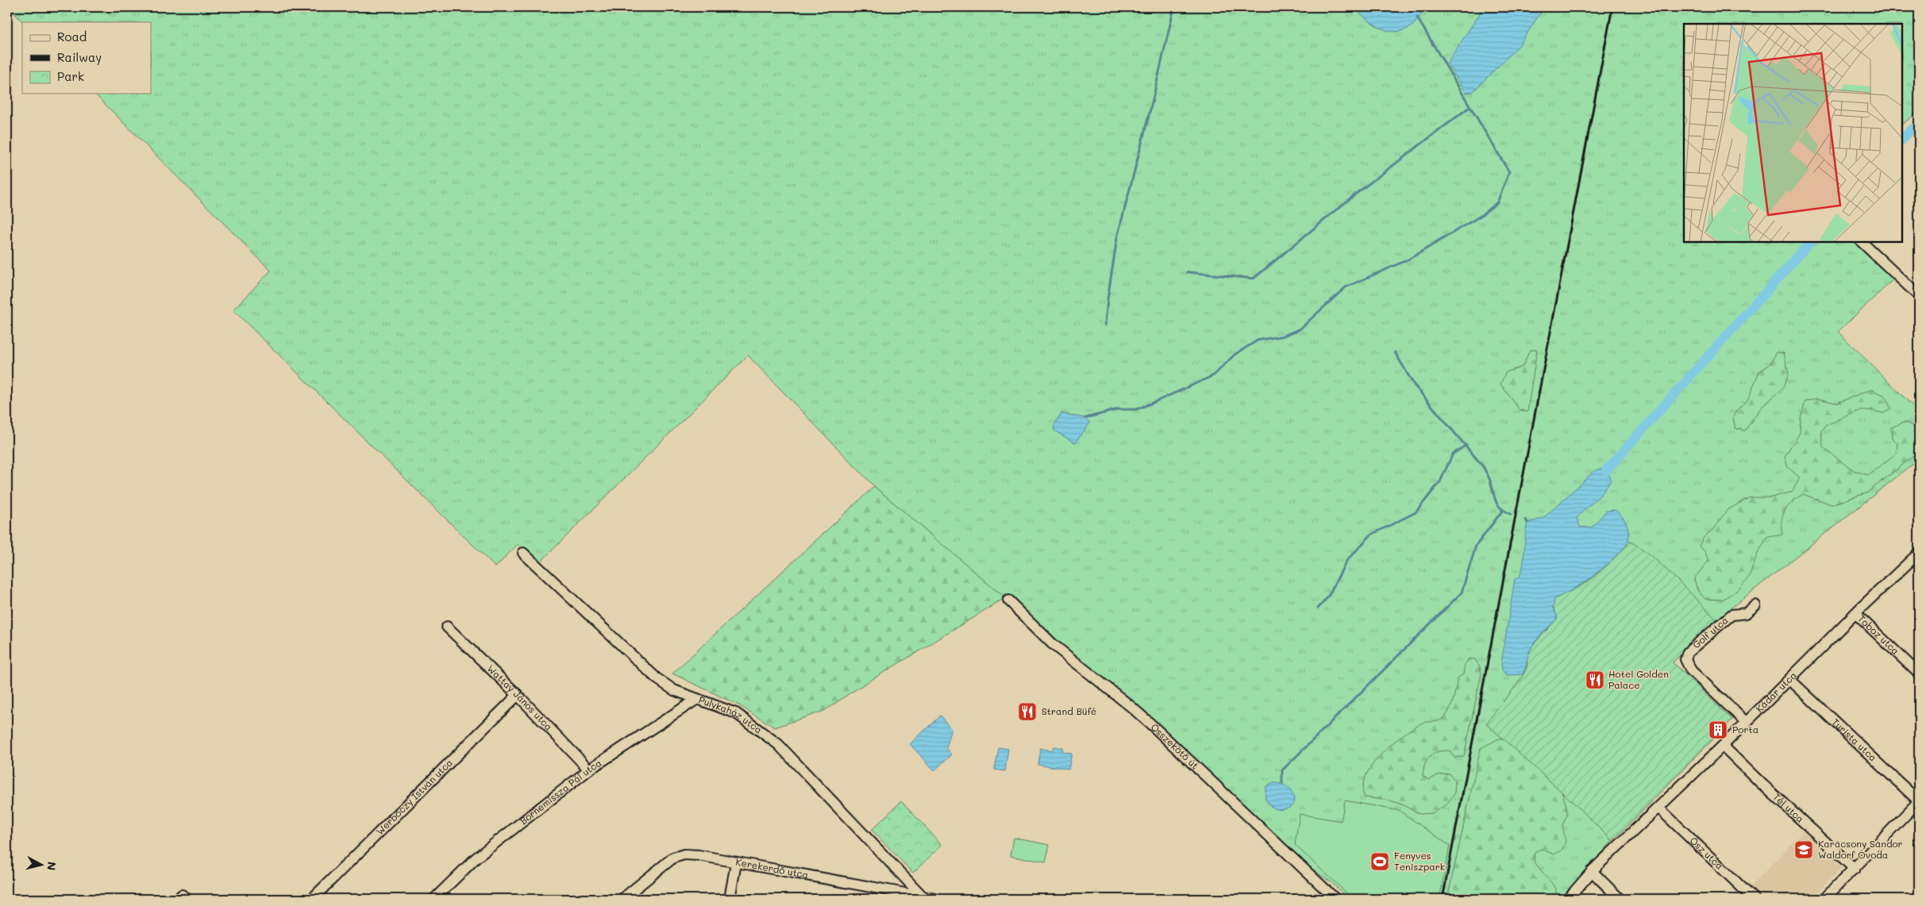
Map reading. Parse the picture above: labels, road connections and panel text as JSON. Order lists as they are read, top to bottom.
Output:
{
  "streets": {
    "street": [
      "Golf utca",
      "Toboz utca",
      "Kádár utca",
      "Wattay János utca",
      "Pulykaház utca",
      "Turista utca",
      "Összekötő út",
      "Bornemissza Pál utca",
      "Werbőczy István utca",
      "Tél utca",
      "Ősz utca",
      "Kerekerdő utca"
    ]
  },
  "crossings": [
    ["Golf utca", "Kádár utca"],
    ["Toboz utca", "Kádár utca"],
    ["Kádár utca", "Turista utca"],
    ["Kádár utca", "Tél utca"],
    ["Kádár utca", "Ősz utca"],
    ["Wattay János utca", "Bornemissza Pál utca"],
    ["Wattay János utca", "Werbőczy István utca"],
    ["Pulykaház utca", "Bornemissza Pál utca"],
    ["Pulykaház utca", "Kerekerdő utca"]
  ],
  "places": {
    "restaurant": ["Hotel Golden Palace", "Strand Büfé"],
    "building": ["Porta"],
    "school or university": ["Karácsony Sándor Waldorf Óvoda"],
    "sports": ["Fenyves Teniszpark"]
  },
  "legend": ["Road", "Railway", "Park"],
  "north": "right"
}
